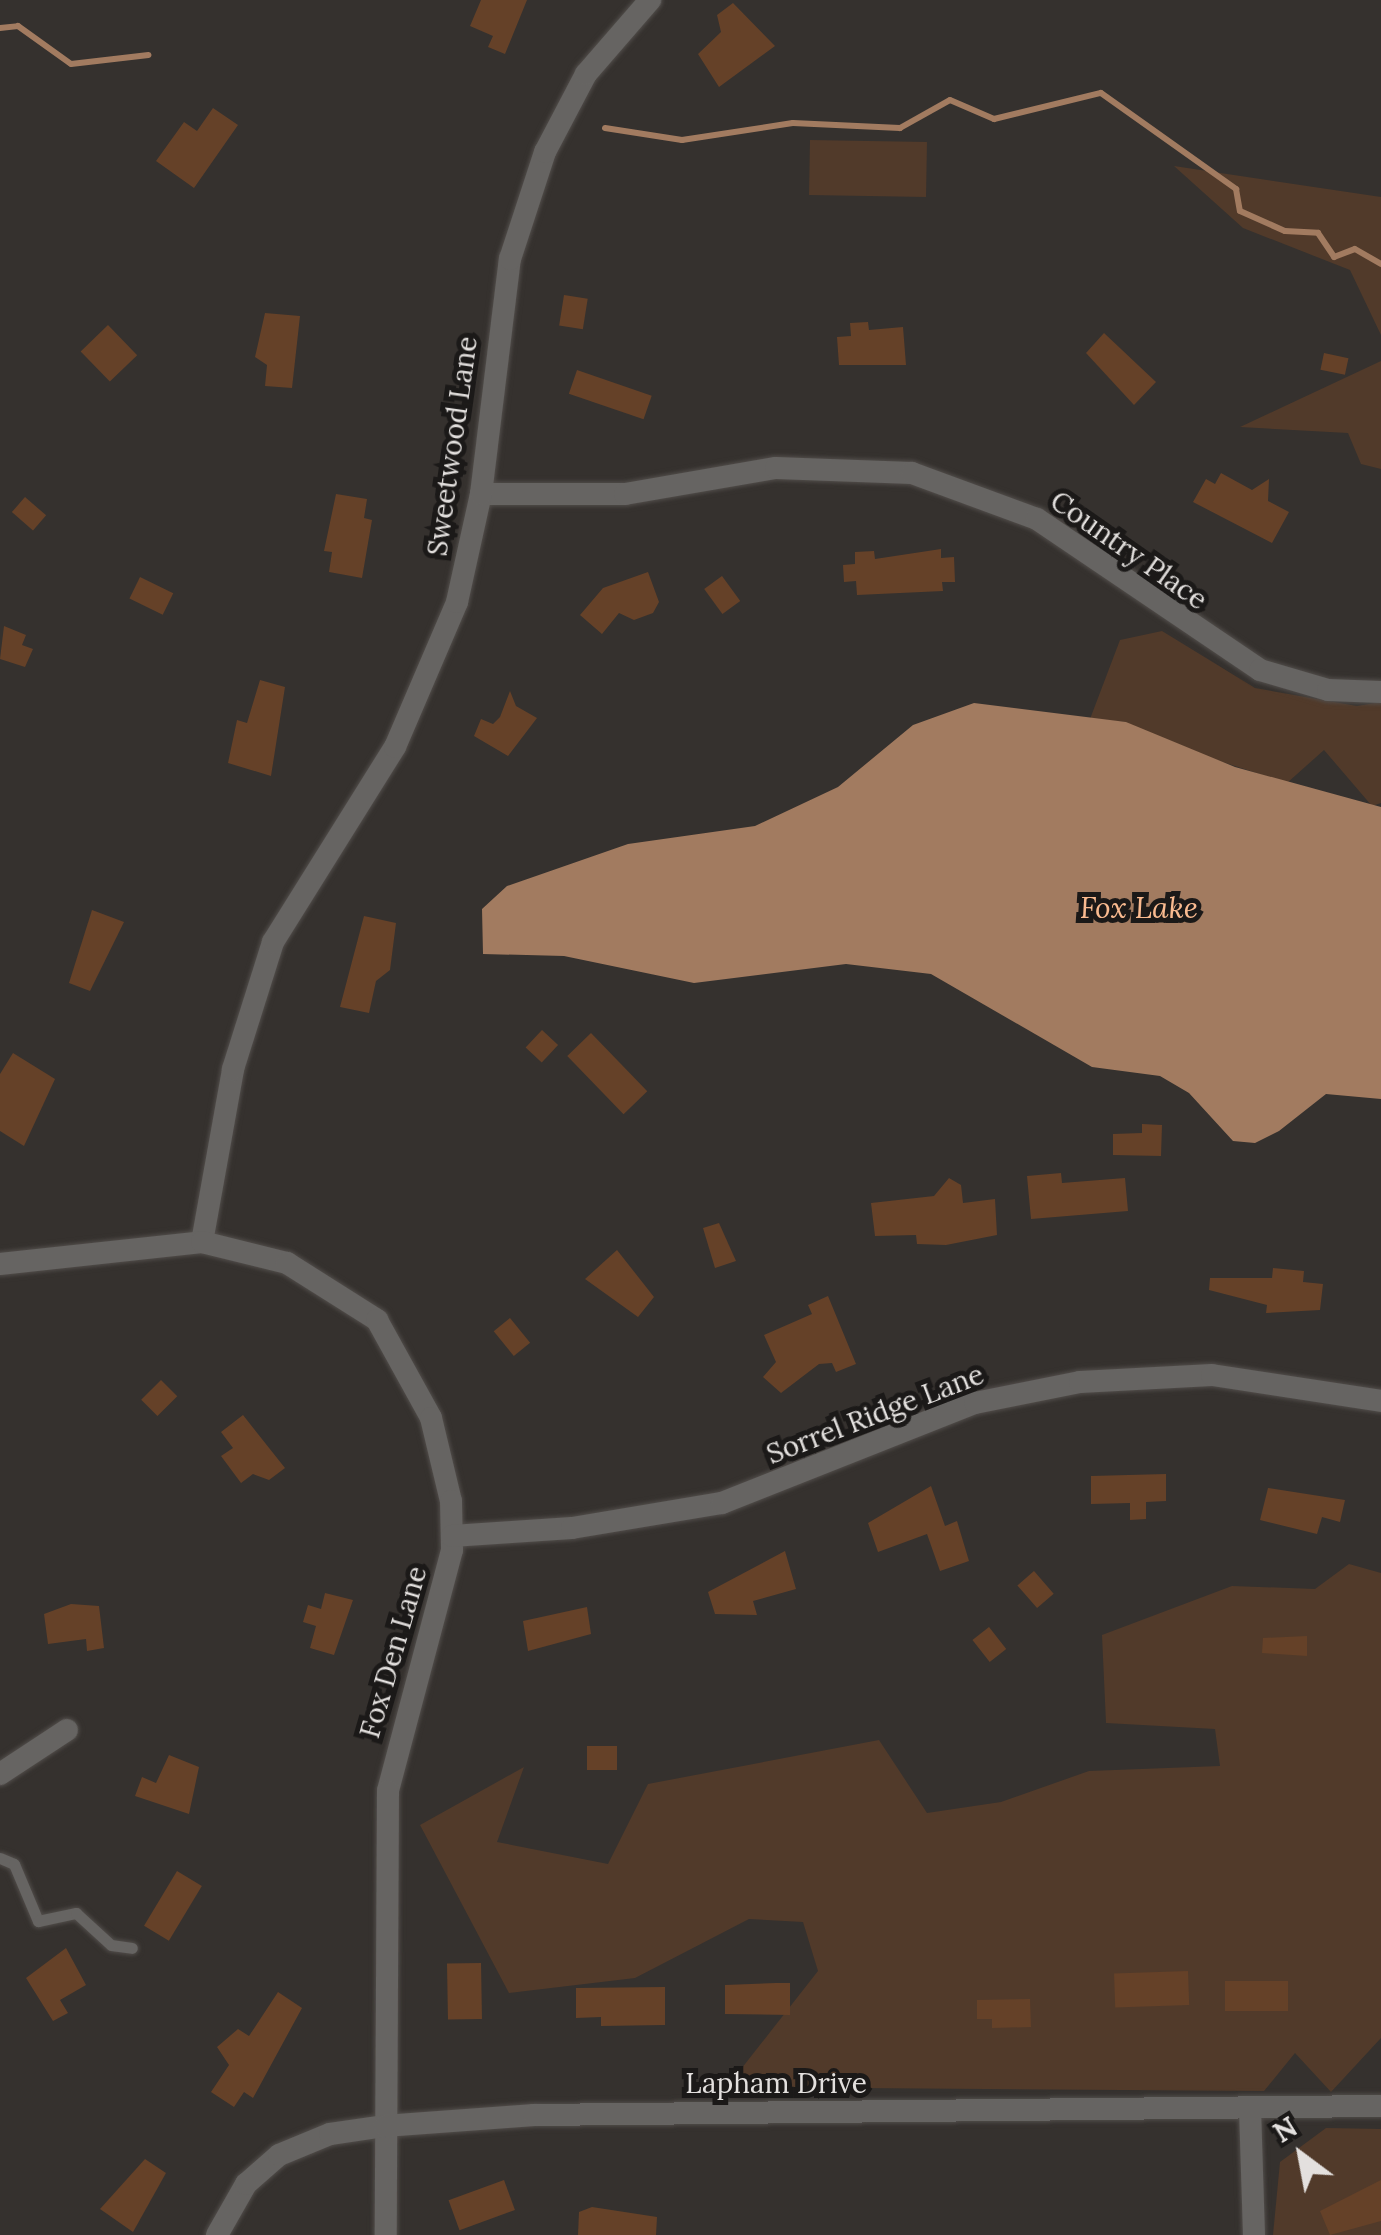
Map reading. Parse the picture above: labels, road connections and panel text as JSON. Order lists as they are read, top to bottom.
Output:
{
  "streets": {
    "street": [
      "Sweetwood Lane",
      "Country Place",
      "Sorrel Ridge Lane",
      "Fox Den Lane",
      "Lapham Drive"
    ]
  },
  "crossings": [
    ["Sweetwood Lane", "Country Place"],
    ["Sweetwood Lane", "Fox Den Lane"],
    ["Sorrel Ridge Lane", "Fox Den Lane"],
    ["Fox Den Lane", "Lapham Drive"]
  ],
  "water": ["Fox Lake"],
  "north": "top left"
}
